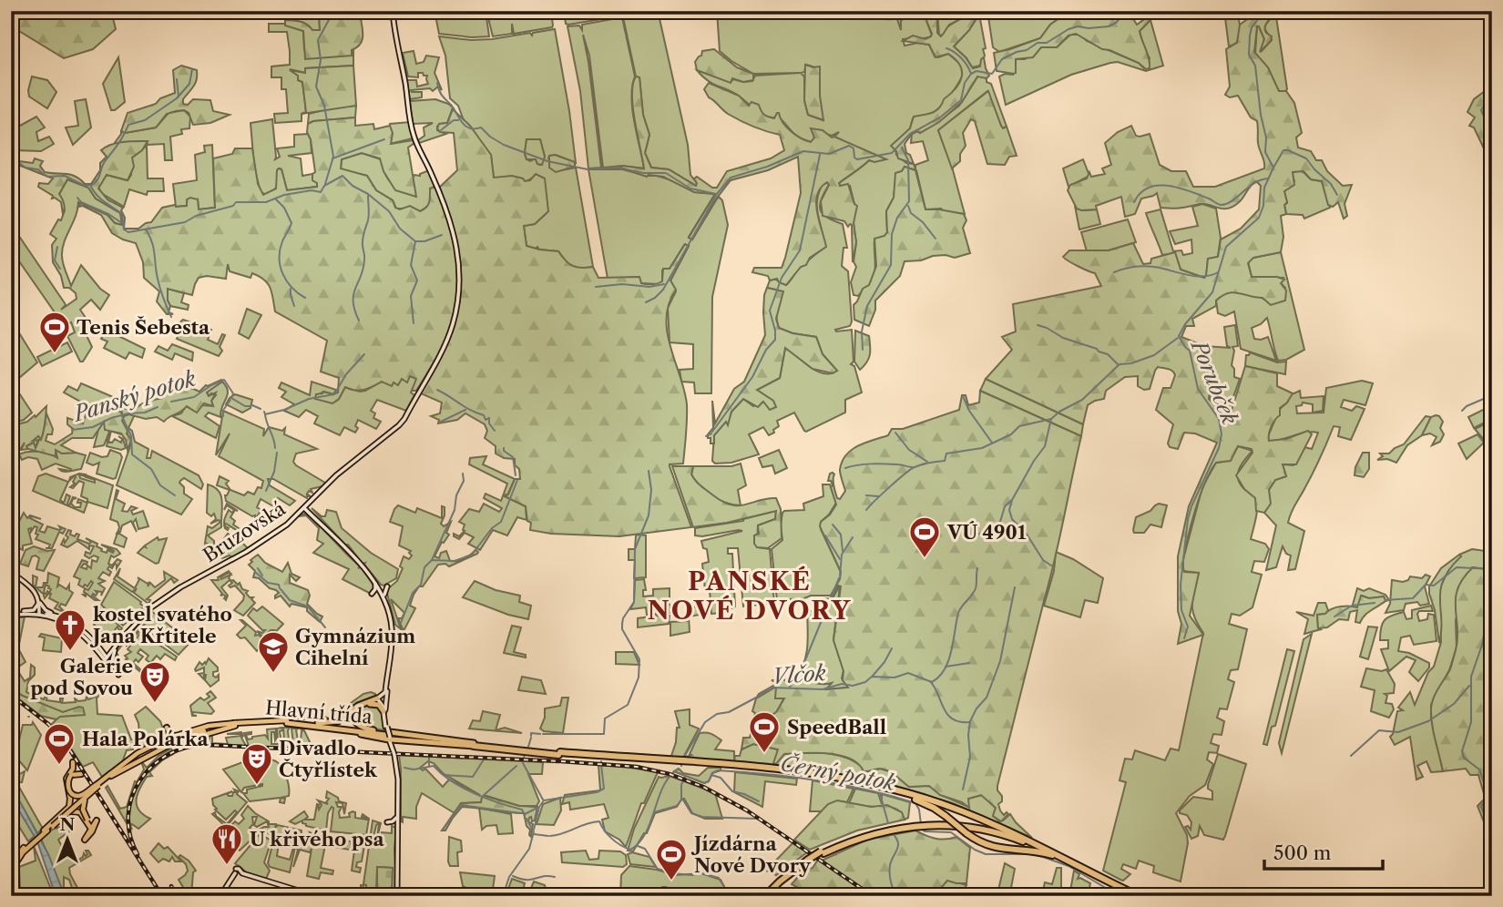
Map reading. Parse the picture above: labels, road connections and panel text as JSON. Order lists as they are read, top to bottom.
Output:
{
  "streets": {
    "highway": ["Hlavní třída"],
    "main road": ["Bruzovská"]
  },
  "districts": ["PANSKÉ NOVÉ DVORY"],
  "water": [
    "Porubček",
    "Panský potok",
    "Vlčok",
    "Černý potok"
  ],
  "places": {
    "sports": [
      "Tenis Šebesta",
      "VÚ 4901",
      "SpeedBall",
      "Hala Polárka",
      "Jízdárna Nové Dvory"
    ],
    "church": ["kostel svatého Jana Křtitele"],
    "school or university": ["Gymnázium Cihelní"],
    "theatre": ["Galerie pod Sovou", "Divadlo Čtyřlístek"],
    "restaurant": ["U křivého psa"]
  },
  "scale_bar": "500 m",
  "north": "top"
}
